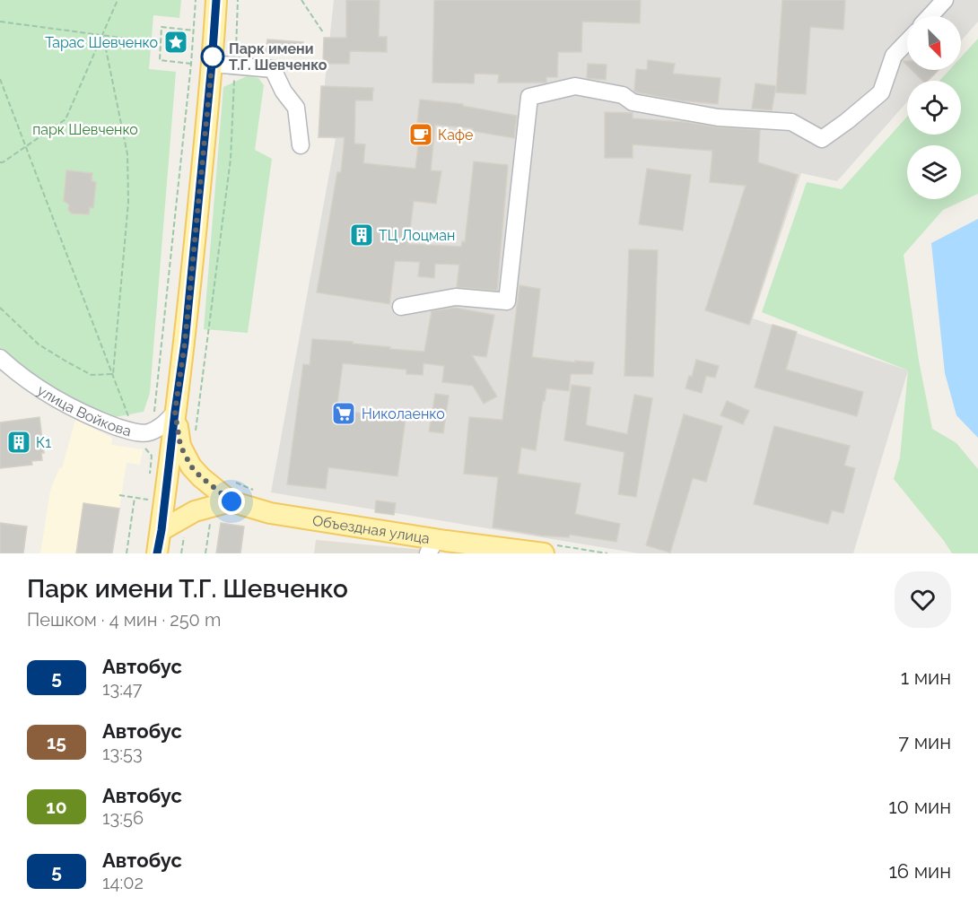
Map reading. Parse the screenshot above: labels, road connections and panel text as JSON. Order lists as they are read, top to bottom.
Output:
{
  "streets": {
    "main road": ["Объездная улица"],
    "street": ["улица Войкова"]
  },
  "crossings": [
    ["улица Войкова", "Объездная улица"]
  ],
  "parks": ["парк Шевченко"],
  "places": {
    "place": ["Тарас Шевченко"],
    "other": ["Парк имени Т.Г. Шевченко"],
    "cafe": ["Кафе"],
    "building": ["ТЦ Лоцман", "К1"],
    "supermarket": ["Николаенко"]
  },
  "lines": ["bus line 5"],
  "north": "bottom right",
  "page": {
    "heading": ["Парк имени Т.Г. Шевченко", "Пешком · 4 мин · 250 m"],
    "list": [
      {
        "mark": "5",
        "name": "Автобус",
        "note": "13:47",
        "value": "1 мин"
      },
      {
        "mark": "15",
        "name": "Автобус",
        "note": "13:53",
        "value": "7 мин"
      },
      {
        "mark": "10",
        "name": "Автобус",
        "note": "13:56",
        "value": "10 мин"
      },
      {
        "mark": "5",
        "name": "Автобус",
        "note": "14:02",
        "value": "16 мин"
      }
    ]
  }
}
